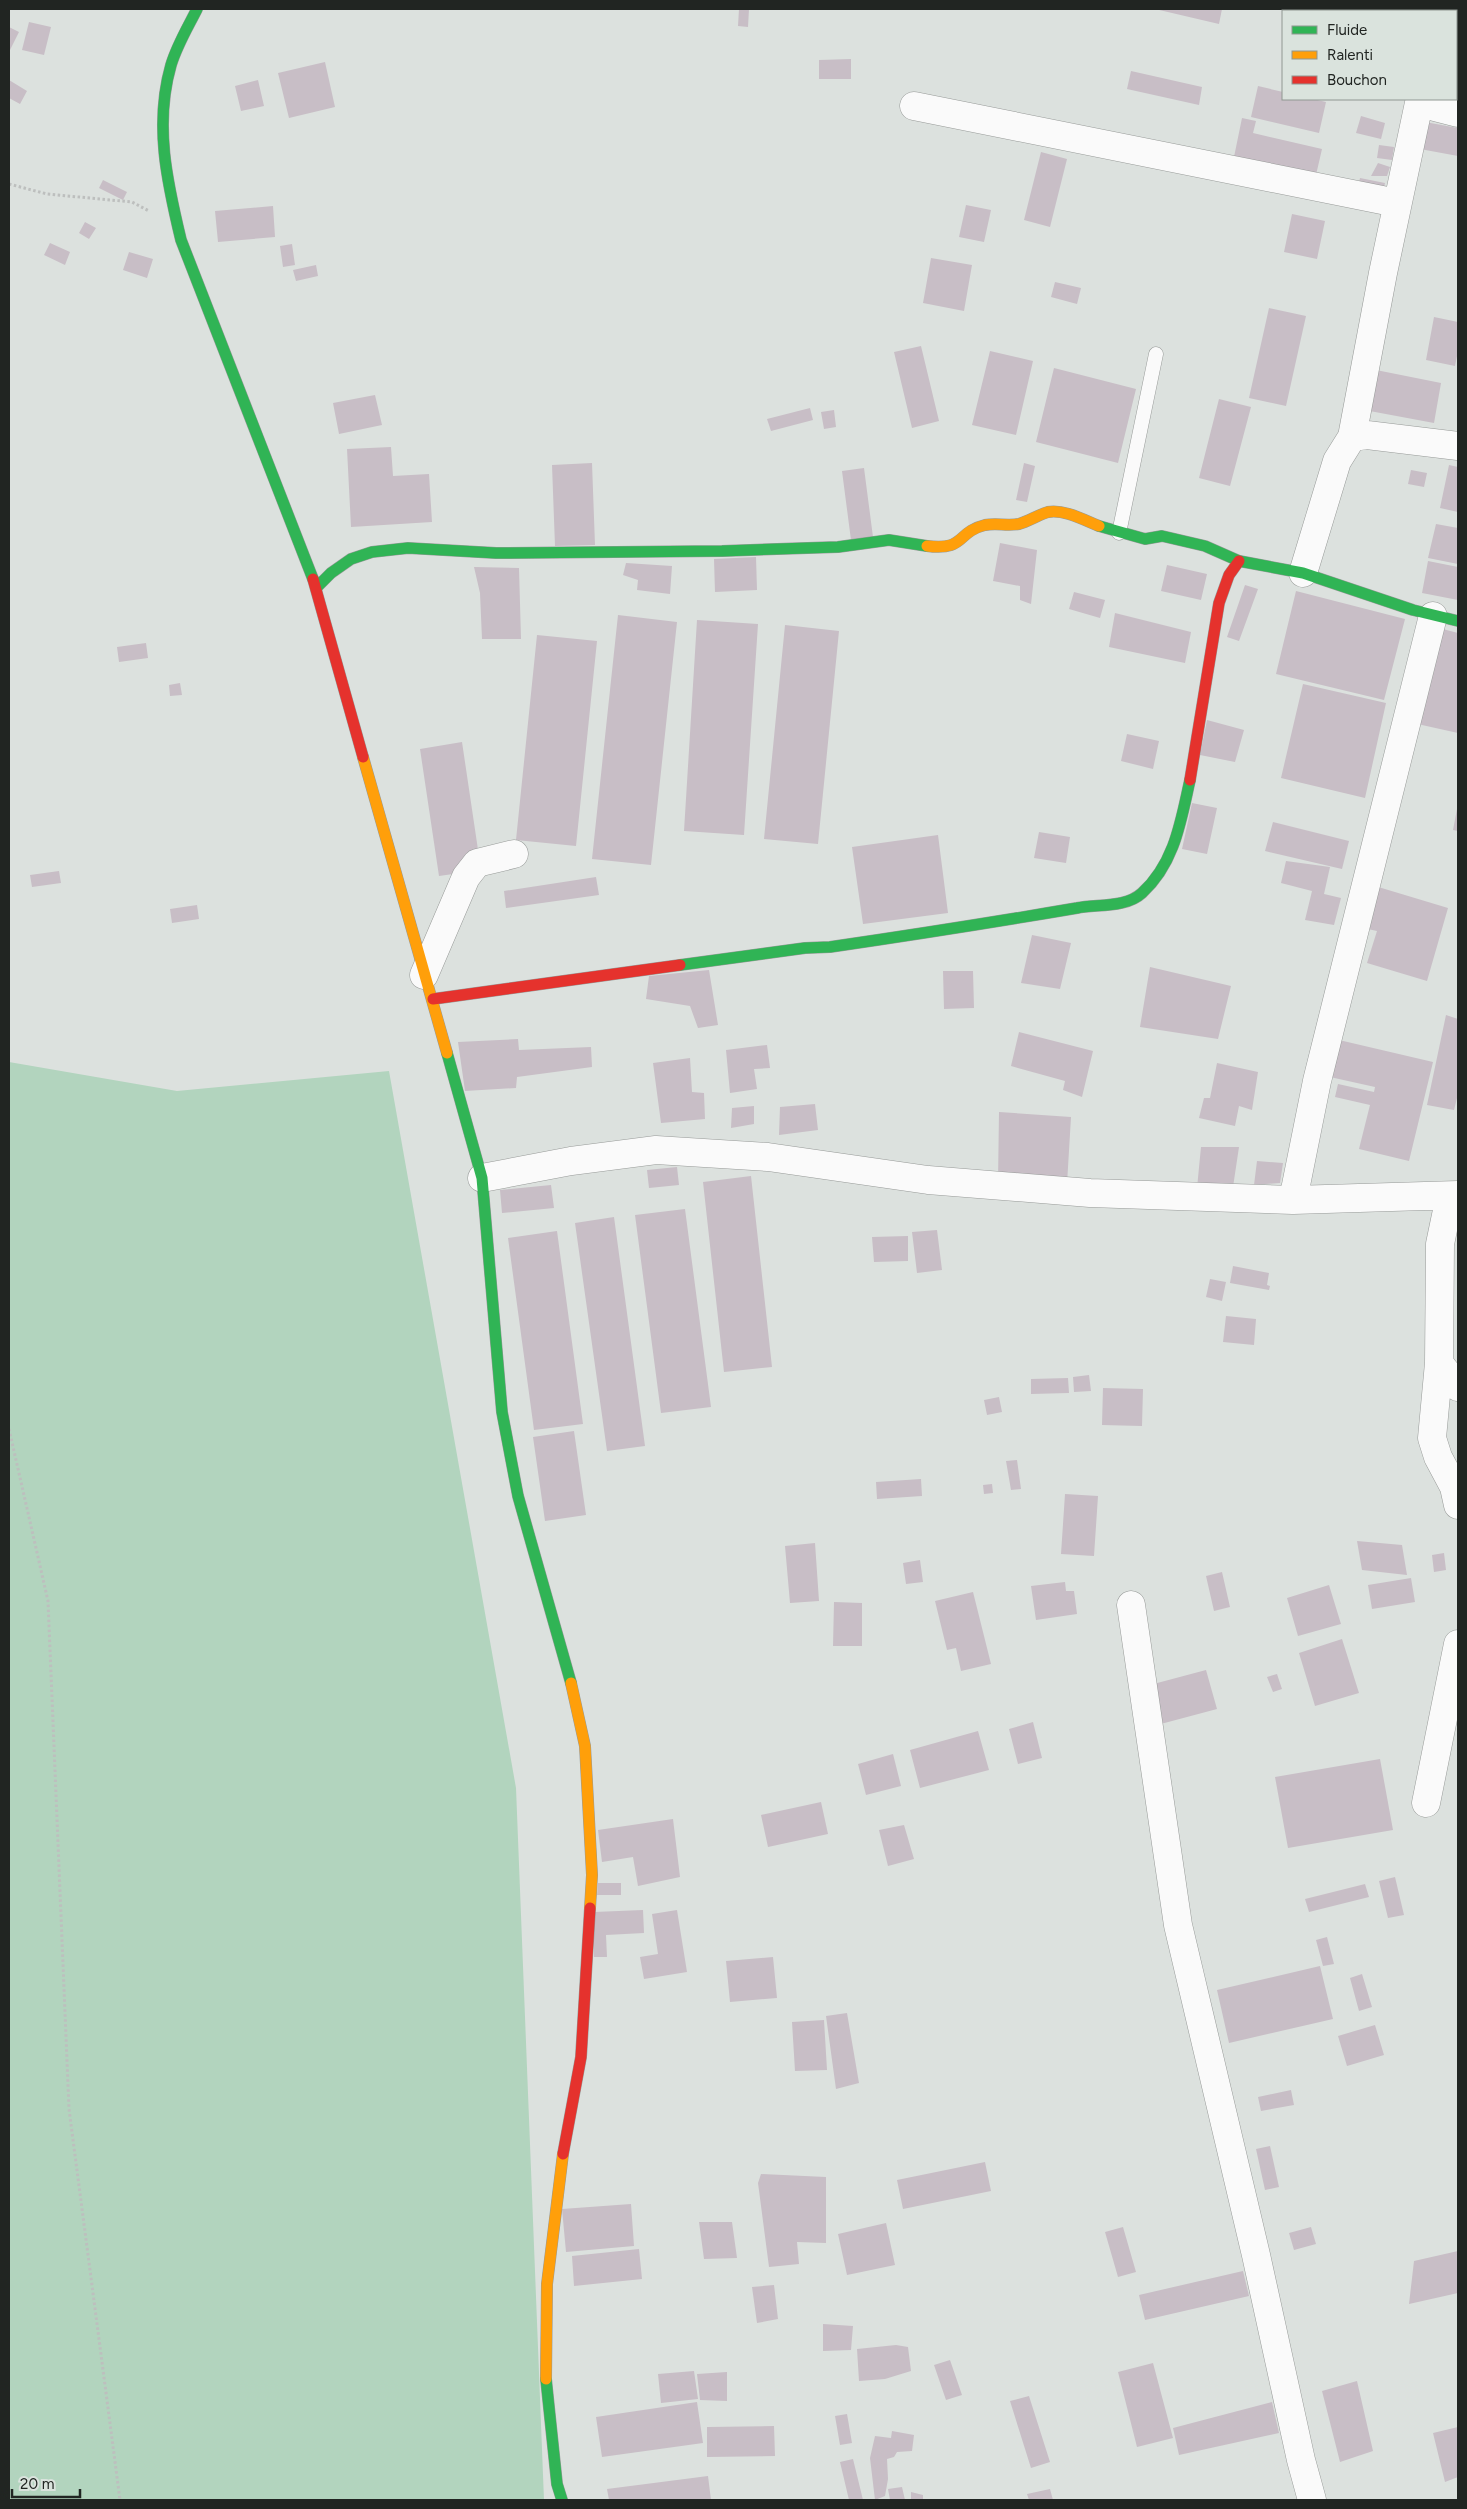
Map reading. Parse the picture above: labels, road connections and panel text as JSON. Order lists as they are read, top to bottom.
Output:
{
  "legend": ["Fluide", "Ralenti", "Bouchon"],
  "scale_bar": "20 m"
}
